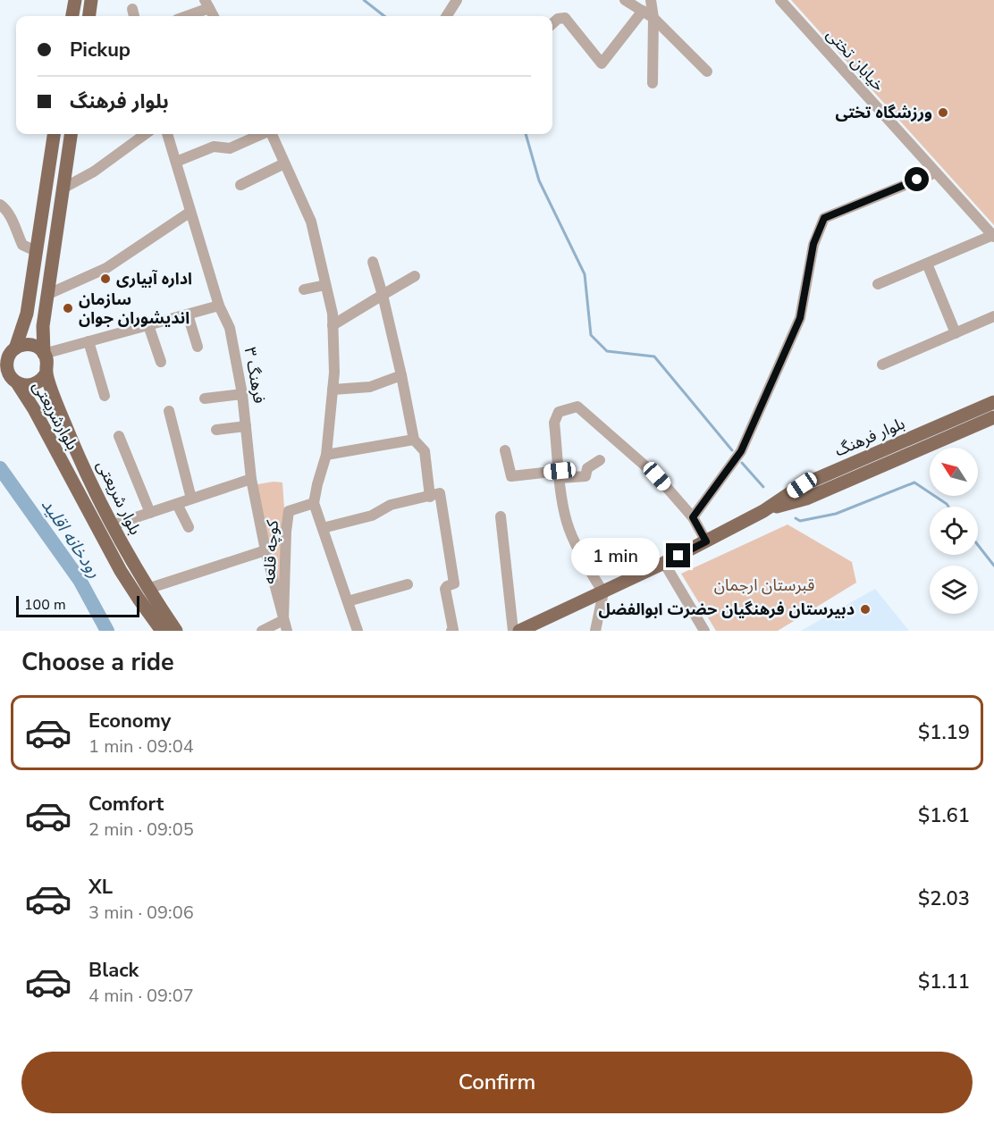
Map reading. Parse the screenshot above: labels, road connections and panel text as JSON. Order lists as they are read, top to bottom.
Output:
{
  "streets": {
    "main road": ["بلوارشریعتی", "بلوار فرهنگ", "بلوار شریعتی"],
    "street": ["خیابان تختی", "فرهنگ ۳", "کوچه قلعه"]
  },
  "crossings": [
    ["فرهنگ ۳", "کوچه قلعه"],
    ["بلوارشریعتی", "بلوار شریعتی"]
  ],
  "water": ["رودخانه اقلید"],
  "parks": ["قبرستان ارجمان"],
  "places": [
    "ورزشگاه تختی",
    "اداره آبیاری",
    "سازمان اندیشوران جوان",
    "دبیرستان فرهنگیان حضرت ابوالفضل"
  ],
  "scale_bar": "100 m",
  "north": "top left",
  "page": {
    "banner": ["Pickup", "بلوار فرهنگ"],
    "bubble": "1 min",
    "scale": "100 m",
    "heading": "Choose a ride",
    "list": [
      {
        "name": "Economy",
        "note": "1 min · 09:04",
        "value": "$1.19"
      },
      {
        "name": "Comfort",
        "note": "2 min · 09:05",
        "value": "$1.61"
      },
      {
        "name": "XL",
        "note": "3 min · 09:06",
        "value": "$2.03"
      },
      {
        "name": "Black",
        "note": "4 min · 09:07",
        "value": "$1.11"
      }
    ],
    "buttons": "Confirm"
  }
}
